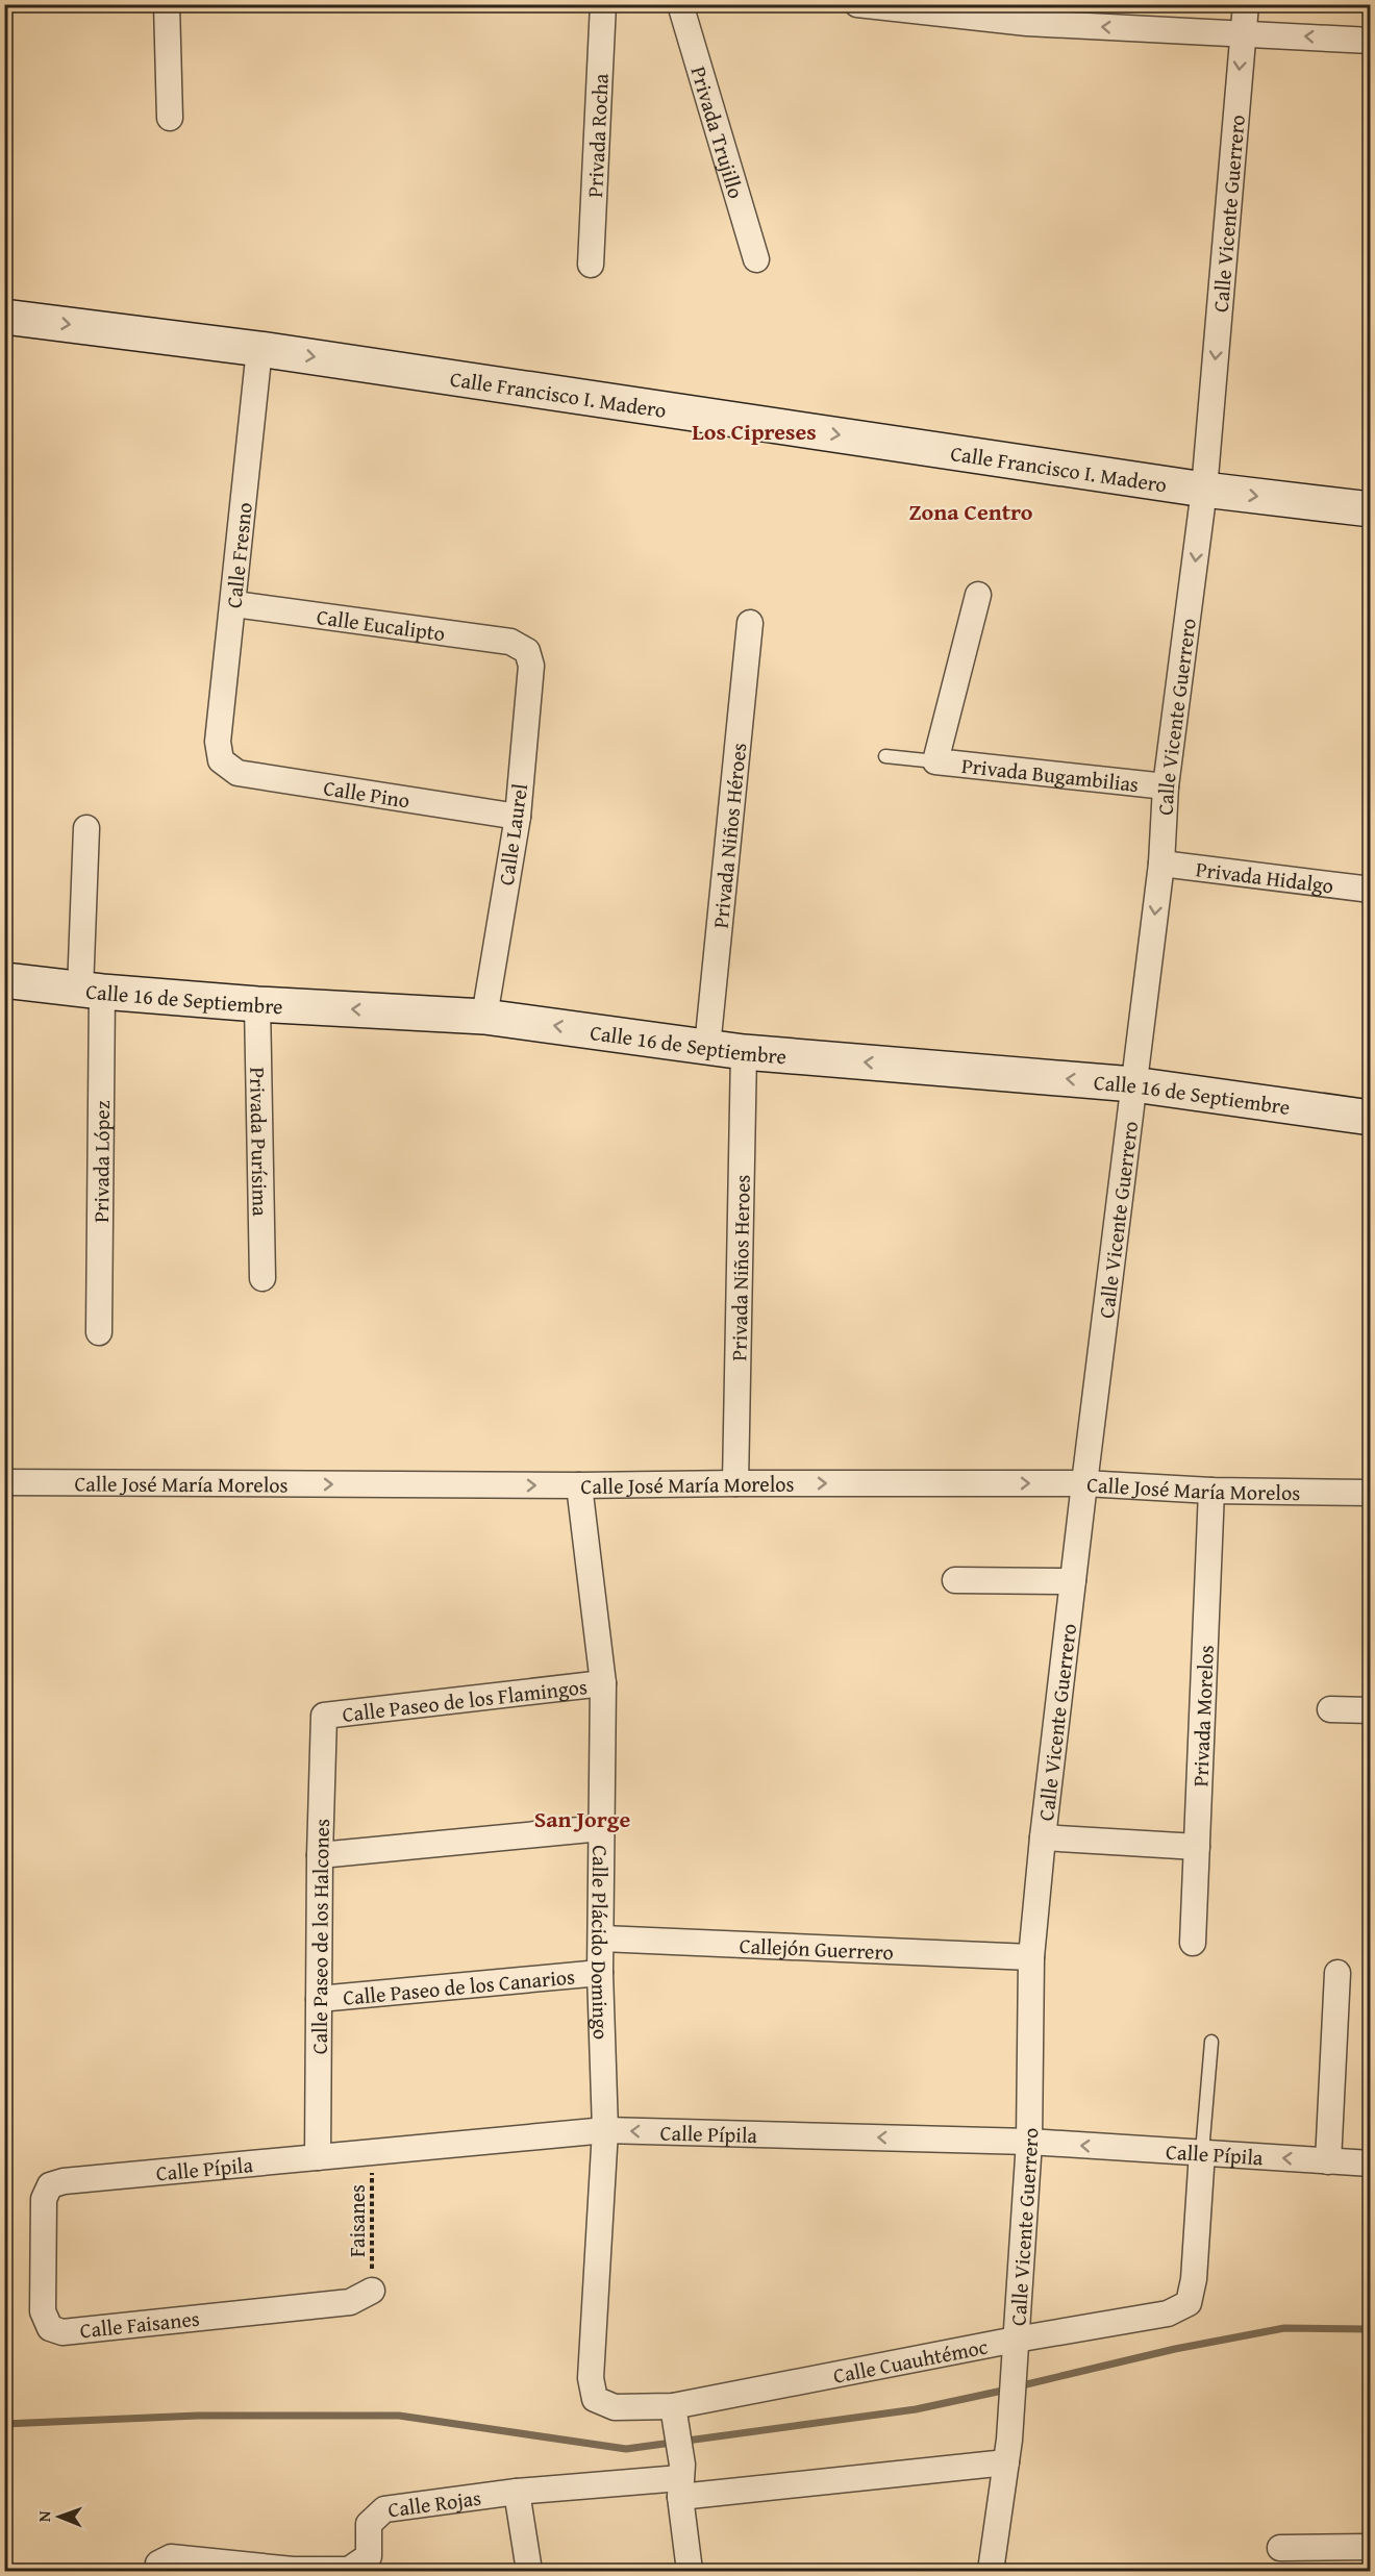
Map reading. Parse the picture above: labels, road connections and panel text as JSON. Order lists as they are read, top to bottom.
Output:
{
  "streets": {
    "street": [
      "Privada Trujillo",
      "Privada Rocha",
      "Calle Vicente Guerrero",
      "Calle Francisco I. Madero",
      "Calle Fresno",
      "Calle Eucalipto",
      "Privada Bugambilias",
      "Calle Pino",
      "Calle Laurel",
      "Privada Niños Héroes",
      "Privada Hidalgo",
      "Calle 16 de Septiembre",
      "Privada Purísima",
      "Privada López",
      "Privada Niños Heroes",
      "Calle José María Morelos",
      "Calle Paseo de los Flamingos",
      "Privada Morelos",
      "Calle Paseo de los Halcones",
      "Calle Plácido Domingo",
      "Callejón Guerrero",
      "Calle Paseo de los Canarios",
      "Calle Pípila",
      "Calle Faisanes",
      "Calle Cuauhtémoc",
      "Calle Rojas"
    ],
    "path": ["Faisanes"]
  },
  "crossings": [
    ["Calle Vicente Guerrero", "Calle Francisco I. Madero"],
    ["Calle Vicente Guerrero", "Privada Bugambilias"],
    ["Calle Vicente Guerrero", "Privada Hidalgo"],
    ["Calle Vicente Guerrero", "Calle 16 de Septiembre"],
    ["Calle Vicente Guerrero", "Calle José María Morelos"],
    ["Calle Vicente Guerrero", "Callejón Guerrero"],
    ["Calle Vicente Guerrero", "Calle Pípila"],
    ["Calle Vicente Guerrero", "Calle Cuauhtémoc"],
    ["Calle Francisco I. Madero", "Calle Fresno"],
    ["Calle Fresno", "Calle Eucalipto"],
    ["Calle Fresno", "Calle Pino"],
    ["Calle Eucalipto", "Calle Laurel"],
    ["Calle Pino", "Calle Laurel"],
    ["Calle Laurel", "Calle 16 de Septiembre"],
    ["Privada Niños Héroes", "Calle 16 de Septiembre"],
    ["Calle 16 de Septiembre", "Privada Purísima"],
    ["Calle 16 de Septiembre", "Privada López"],
    ["Calle 16 de Septiembre", "Privada Niños Heroes"],
    ["Privada Niños Heroes", "Calle José María Morelos"],
    ["Calle José María Morelos", "Privada Morelos"],
    ["Calle José María Morelos", "Calle Plácido Domingo"],
    ["Calle Paseo de los Flamingos", "Calle Paseo de los Halcones"],
    ["Calle Paseo de los Flamingos", "Calle Plácido Domingo"],
    ["Calle Paseo de los Halcones", "Calle Paseo de los Canarios"],
    ["Calle Paseo de los Halcones", "Calle Pípila"],
    ["Calle Plácido Domingo", "Callejón Guerrero"],
    ["Calle Plácido Domingo", "Calle Paseo de los Canarios"],
    ["Calle Plácido Domingo", "Calle Pípila"],
    ["Calle Plácido Domingo", "Calle Cuauhtémoc"],
    ["Calle Pípila", "Faisanes"],
    ["Calle Pípila", "Calle Faisanes"],
    ["Calle Pípila", "Calle Cuauhtémoc"],
    ["Faisanes", "Calle Faisanes"]
  ],
  "one_way": [
    "Calle Vicente Guerrero",
    "Calle Francisco I. Madero",
    "Calle 16 de Septiembre",
    "Calle José María Morelos",
    "Calle Pípila"
  ],
  "districts": ["Los Cipreses", "Zona Centro", "San Jorge"],
  "north": "left"
}
